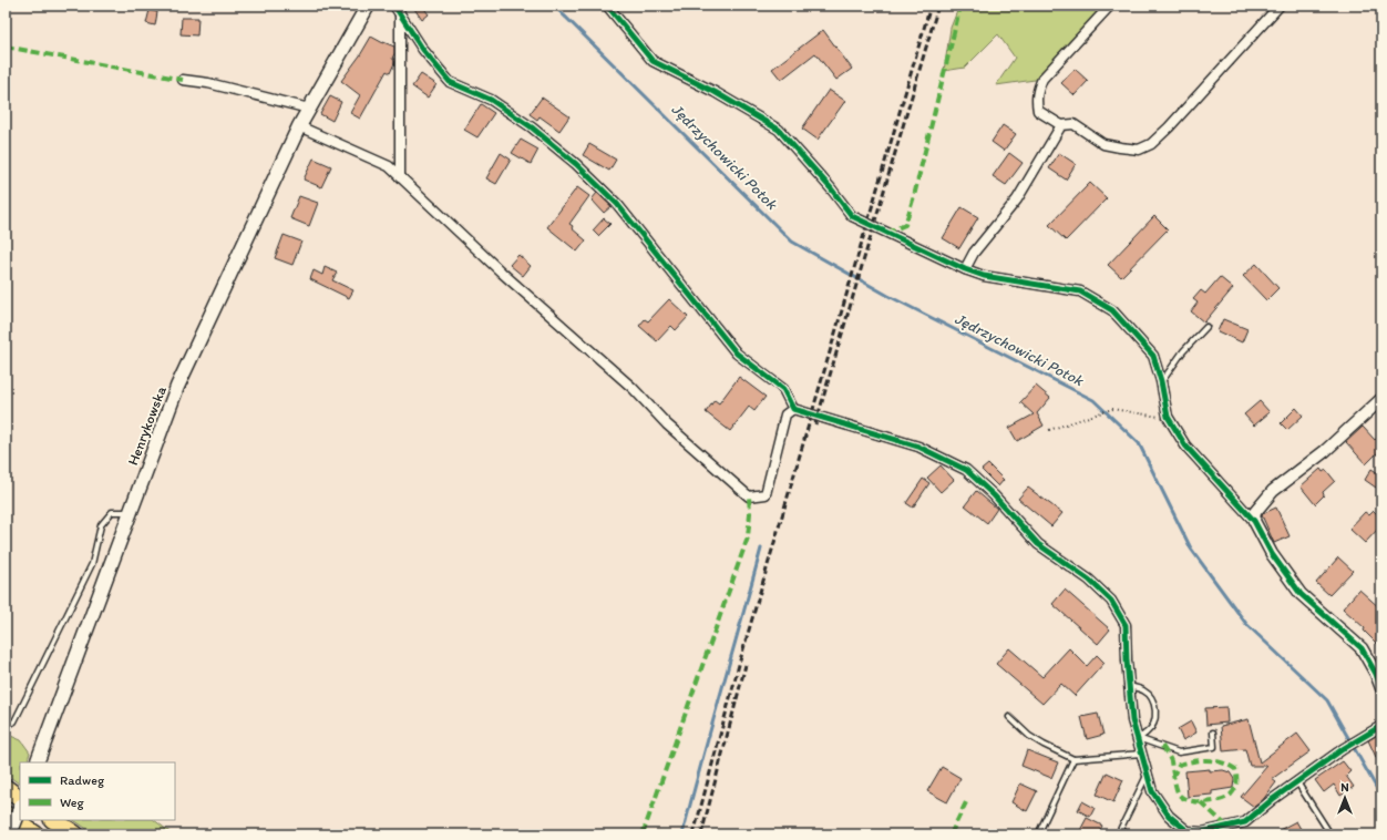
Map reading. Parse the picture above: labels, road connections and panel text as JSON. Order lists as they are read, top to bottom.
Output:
{
  "streets": {
    "main road": ["Henrykowska"]
  },
  "water": ["Jędrzychowicki Potok"],
  "legend": ["Radweg", "Weg"],
  "north": "top"
}
